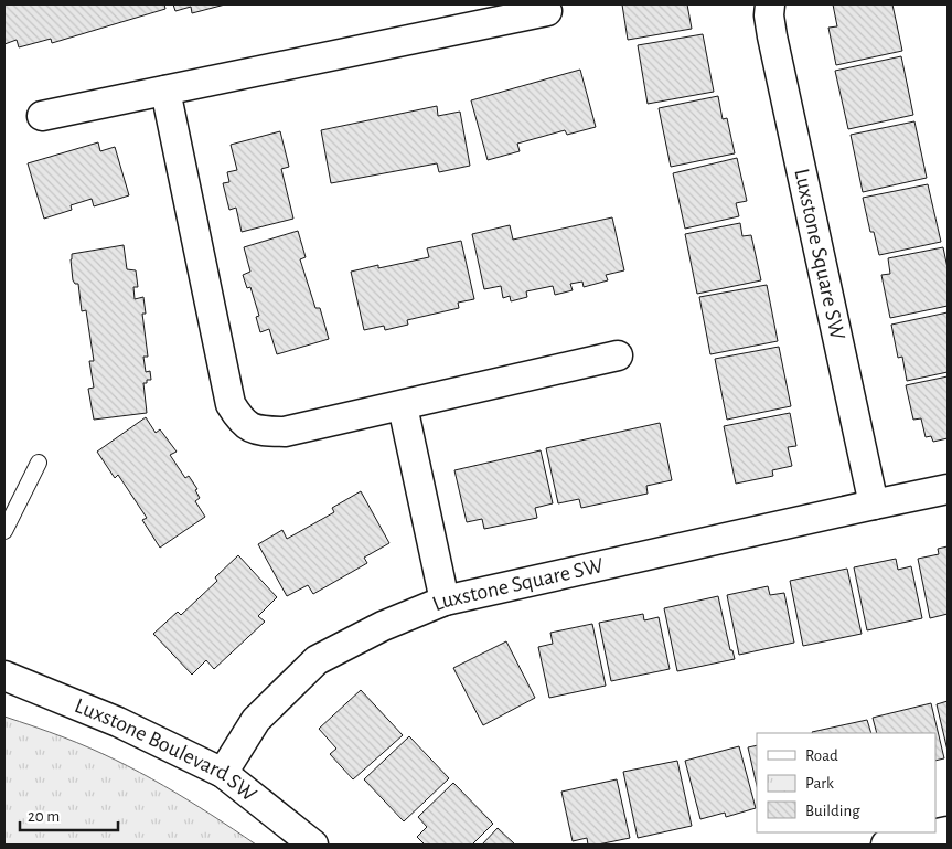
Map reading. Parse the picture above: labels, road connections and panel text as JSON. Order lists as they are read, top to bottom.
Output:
{
  "streets": {
    "street": ["Luxstone Square SW", "Luxstone Boulevard SW"]
  },
  "crossings": [
    ["Luxstone Square SW", "Luxstone Boulevard SW"]
  ],
  "legend": ["Road", "Park", "Building"],
  "scale_bar": "20 m"
}
